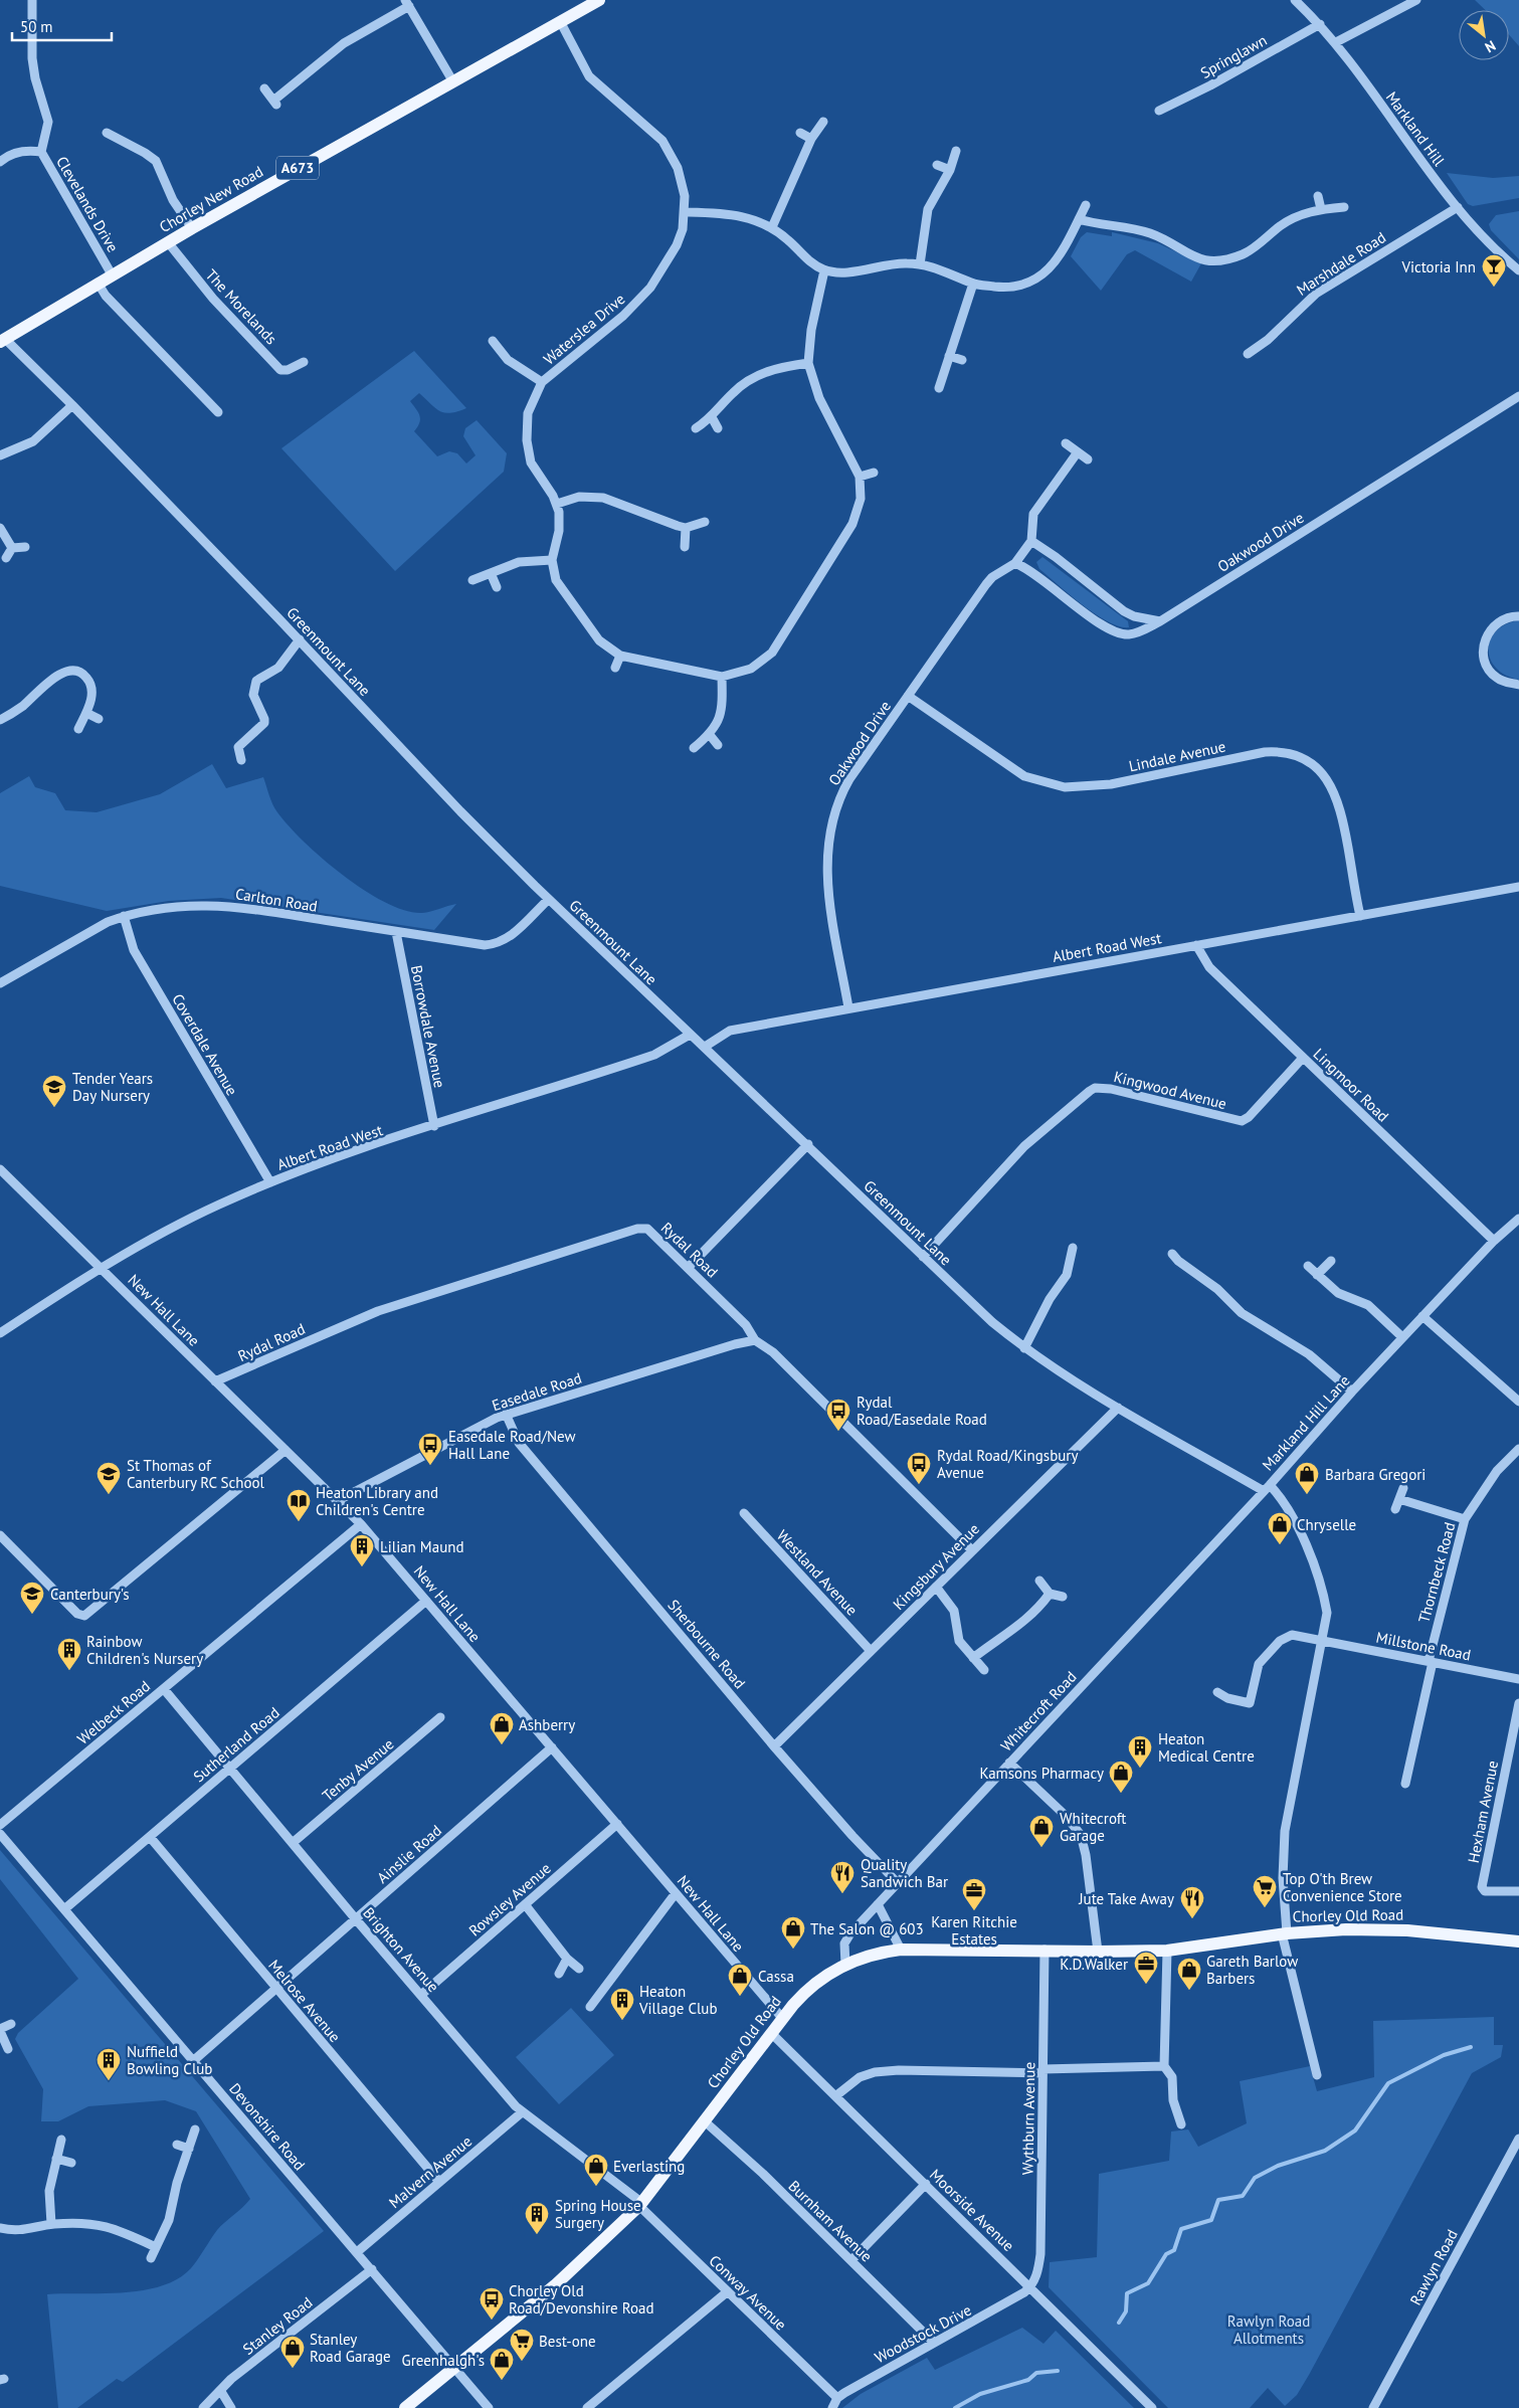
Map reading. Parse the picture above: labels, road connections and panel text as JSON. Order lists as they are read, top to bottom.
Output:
{
  "streets": {
    "main road": ["A673", "Chorley New Road", "Chorley Old Road"],
    "street": [
      "Springlawn",
      "Markland Hill",
      "Clevelands Drive",
      "Marshdale Road",
      "The Morelands",
      "Waterslea Drive",
      "Oakwood Drive",
      "Greenmount Lane",
      "Lindale Avenue",
      "Carlton Road",
      "Albert Road West",
      "Borrowdale Avenue",
      "Coverdale Avenue",
      "Lingmoor Road",
      "Kingwood Avenue",
      "Rydal Road",
      "New Hall Lane",
      "Easedale Road",
      "Markland Hill Lane",
      "Kingsbury Avenue",
      "Westland Avenue",
      "Thornbeck Road",
      "Sherbourne Road",
      "Millstone Road",
      "Whitecroft Road",
      "Welbeck Road",
      "Sutherland Road",
      "Tenby Avenue",
      "Hexham Avenue",
      "Ainslie Road",
      "Rowsley Avenue",
      "Brighton Avenue",
      "Melrose Avenue",
      "Wythburn Avenue",
      "Devonshire Road",
      "Malvern Avenue",
      "Moorside Avenue",
      "Burnham Avenue",
      "Rawlyn Road",
      "Conway Avenue",
      "Stanley Road",
      "Woodstock Drive"
    ]
  },
  "crossings": [
    ["Springlawn", "Markland Hill"],
    ["Markland Hill", "Marshdale Road"],
    ["Chorley New Road", "Clevelands Drive"],
    ["Chorley New Road", "The Morelands"],
    ["Chorley New Road", "Waterslea Drive"],
    ["Chorley New Road", "Greenmount Lane"],
    ["Oakwood Drive", "Lindale Avenue"],
    ["Oakwood Drive", "Albert Road West"],
    ["Greenmount Lane", "Carlton Road"],
    ["Greenmount Lane", "Albert Road West"],
    ["Greenmount Lane", "Kingwood Avenue"],
    ["Greenmount Lane", "Markland Hill Lane"],
    ["Greenmount Lane", "Kingsbury Avenue"],
    ["Greenmount Lane", "Whitecroft Road"],
    ["Lindale Avenue", "Albert Road West"],
    ["Carlton Road", "Borrowdale Avenue"],
    ["Carlton Road", "Coverdale Avenue"],
    ["Albert Road West", "Borrowdale Avenue"],
    ["Albert Road West", "Coverdale Avenue"],
    ["Albert Road West", "Lingmoor Road"],
    ["Albert Road West", "New Hall Lane"],
    ["Lingmoor Road", "Kingwood Avenue"],
    ["Lingmoor Road", "Markland Hill Lane"],
    ["Rydal Road", "New Hall Lane"],
    ["Rydal Road", "Easedale Road"],
    ["Rydal Road", "Kingsbury Avenue"],
    ["New Hall Lane", "Easedale Road"],
    ["New Hall Lane", "Welbeck Road"],
    ["New Hall Lane", "Sutherland Road"],
    ["New Hall Lane", "Ainslie Road"],
    ["New Hall Lane", "Rowsley Avenue"],
    ["New Hall Lane", "Chorley Old Road"],
    ["Easedale Road", "Sherbourne Road"],
    ["Markland Hill Lane", "Millstone Road"],
    ["Markland Hill Lane", "Whitecroft Road"],
    ["Markland Hill Lane", "Chorley Old Road"],
    ["Kingsbury Avenue", "Westland Avenue"],
    ["Kingsbury Avenue", "Sherbourne Road"],
    ["Thornbeck Road", "Millstone Road"],
    ["Sherbourne Road", "Whitecroft Road"],
    ["Whitecroft Road", "Chorley Old Road"],
    ["Welbeck Road", "Brighton Avenue"],
    ["Sutherland Road", "Brighton Avenue"],
    ["Sutherland Road", "Melrose Avenue"],
    ["Sutherland Road", "Devonshire Road"],
    ["Tenby Avenue", "Brighton Avenue"],
    ["Ainslie Road", "Brighton Avenue"],
    ["Ainslie Road", "Melrose Avenue"],
    ["Ainslie Road", "Devonshire Road"],
    ["Rowsley Avenue", "Brighton Avenue"],
    ["Chorley Old Road", "Brighton Avenue"],
    ["Chorley Old Road", "Wythburn Avenue"],
    ["Chorley Old Road", "Devonshire Road"],
    ["Chorley Old Road", "Moorside Avenue"],
    ["Chorley Old Road", "Burnham Avenue"],
    ["Chorley Old Road", "Conway Avenue"],
    ["Brighton Avenue", "Malvern Avenue"],
    ["Brighton Avenue", "Conway Avenue"],
    ["Melrose Avenue", "Malvern Avenue"],
    ["Wythburn Avenue", "Moorside Avenue"],
    ["Wythburn Avenue", "Woodstock Drive"],
    ["Devonshire Road", "Malvern Avenue"],
    ["Devonshire Road", "Stanley Road"],
    ["Moorside Avenue", "Woodstock Drive"],
    ["Burnham Avenue", "Woodstock Drive"],
    ["Conway Avenue", "Woodstock Drive"]
  ],
  "parks": ["Rawlyn Road Allotments"],
  "places": {
    "bar": ["Victoria Inn"],
    "school or university": ["Tender Years Day Nursery", "St Thomas of Canterbury RC School", "Canterbury's"],
    "bus stop": [
      "Rydal Road/Easedale Road",
      "Easedale Road/New Hall Lane",
      "Rydal Road/Kingsbury Avenue",
      "Chorley Old Road/Devonshire Road"
    ],
    "shop": [
      "Barbara Gregori",
      "Chryselle",
      "Ashberry",
      "Kamsons Pharmacy",
      "Whitecroft Garage",
      "The Salon @ 603",
      "Gareth Barlow Barbers",
      "Cassa",
      "Everlasting",
      "Stanley Road Garage",
      "Greenhalgh's"
    ],
    "library": ["Heaton Library and Children's Centre"],
    "building": [
      "Lilian Maund",
      "Rainbow Children's Nursery",
      "Heaton Medical Centre",
      "Heaton Village Club",
      "Nuffield Bowling Club",
      "Spring House Surgery"
    ],
    "restaurant": ["Quality Sandwich Bar", "Jute Take Away"],
    "supermarket": ["Top O'th Brew Convenience Store", "Best-one"],
    "office": ["Karen Ritchie Estates", "K.D.Walker"]
  },
  "scale_bar": "50 m",
  "north": "bottom right"
}
